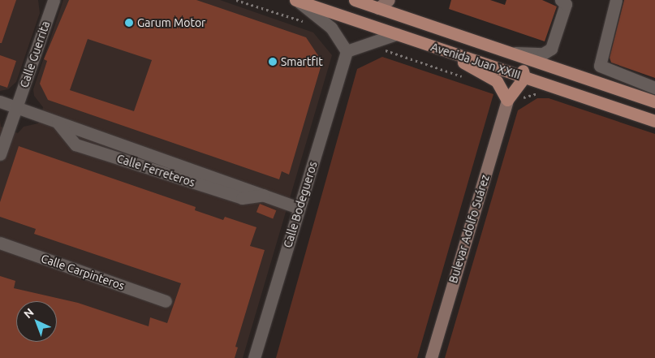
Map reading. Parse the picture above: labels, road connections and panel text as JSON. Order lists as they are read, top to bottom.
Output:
{
  "streets": {
    "main road": ["Avenida Juan XXIII", "Bulevar Adolfo Suárez"],
    "street": [
      "Calle Guerrita",
      "Calle Ferreteros",
      "Calle Bodegueros",
      "Calle Carpinteros"
    ]
  },
  "crossings": [
    ["Calle Guerrita", "Calle Ferreteros"],
    ["Calle Ferreteros", "Calle Bodegueros"]
  ],
  "places": ["Garum Motor", "Smartfit"],
  "north": "top left"
}
